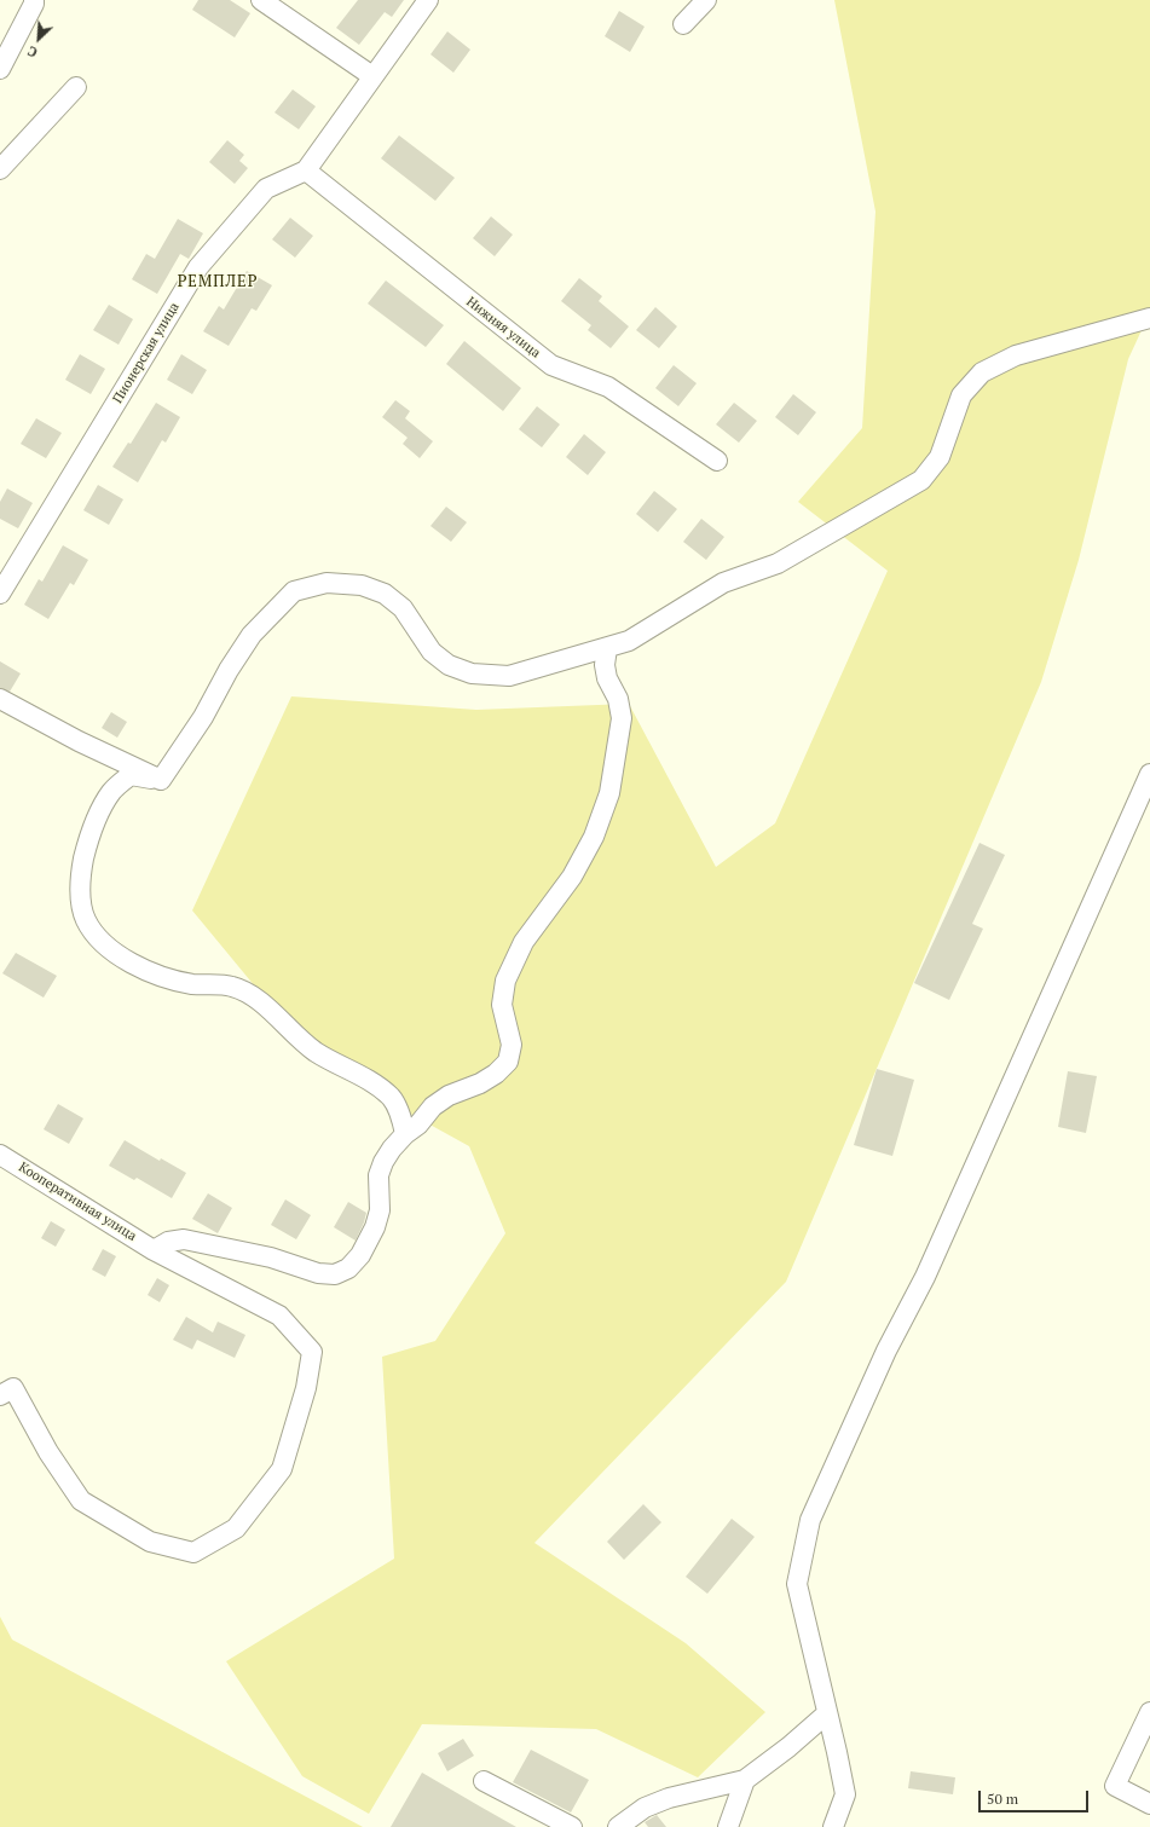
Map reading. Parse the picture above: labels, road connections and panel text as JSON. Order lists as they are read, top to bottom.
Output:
{
  "streets": {
    "street": ["Нижняя улица", "Пионерская улица", "Кооперативная улица"]
  },
  "crossings": [
    ["Нижняя улица", "Пионерская улица"]
  ],
  "districts": ["РЕМПЛЕР"],
  "scale_bar": "50 m",
  "north": "bottom left"
}
